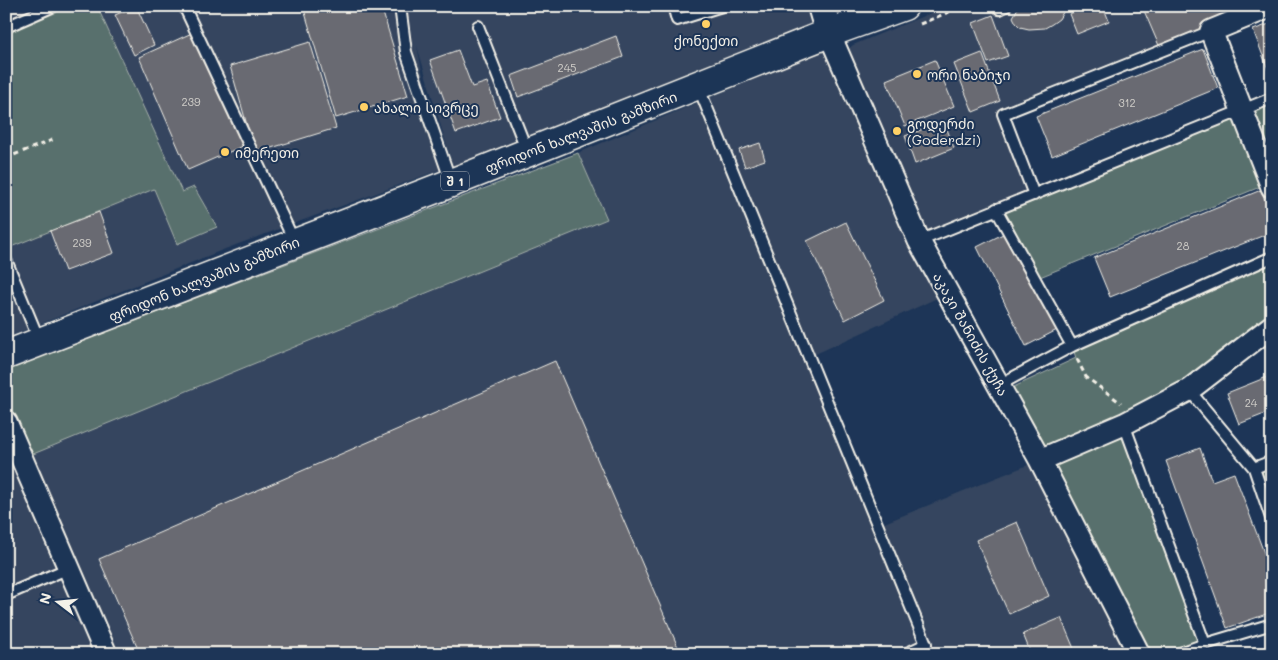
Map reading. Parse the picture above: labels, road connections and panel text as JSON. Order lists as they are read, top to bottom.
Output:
{
  "streets": {
    "main road": ["ფრიდონ ხალვაშის გამზირი", "შ 1"],
    "street": ["აკაკი შანიძის ქუჩა"]
  },
  "crossings": [
    ["ფრიდონ ხალვაშის გამზირი", "აკაკი შანიძის ქუჩა"]
  ],
  "places": [
    "ქონექთი",
    "ორი ნაბიჯი",
    "ახალი სივრცე",
    "გოდერძი (Goderdzi)",
    "იმერეთი"
  ],
  "house_numbers": [
    "245",
    "239",
    "312",
    "239",
    "28",
    "24"
  ],
  "north": "left"
}
